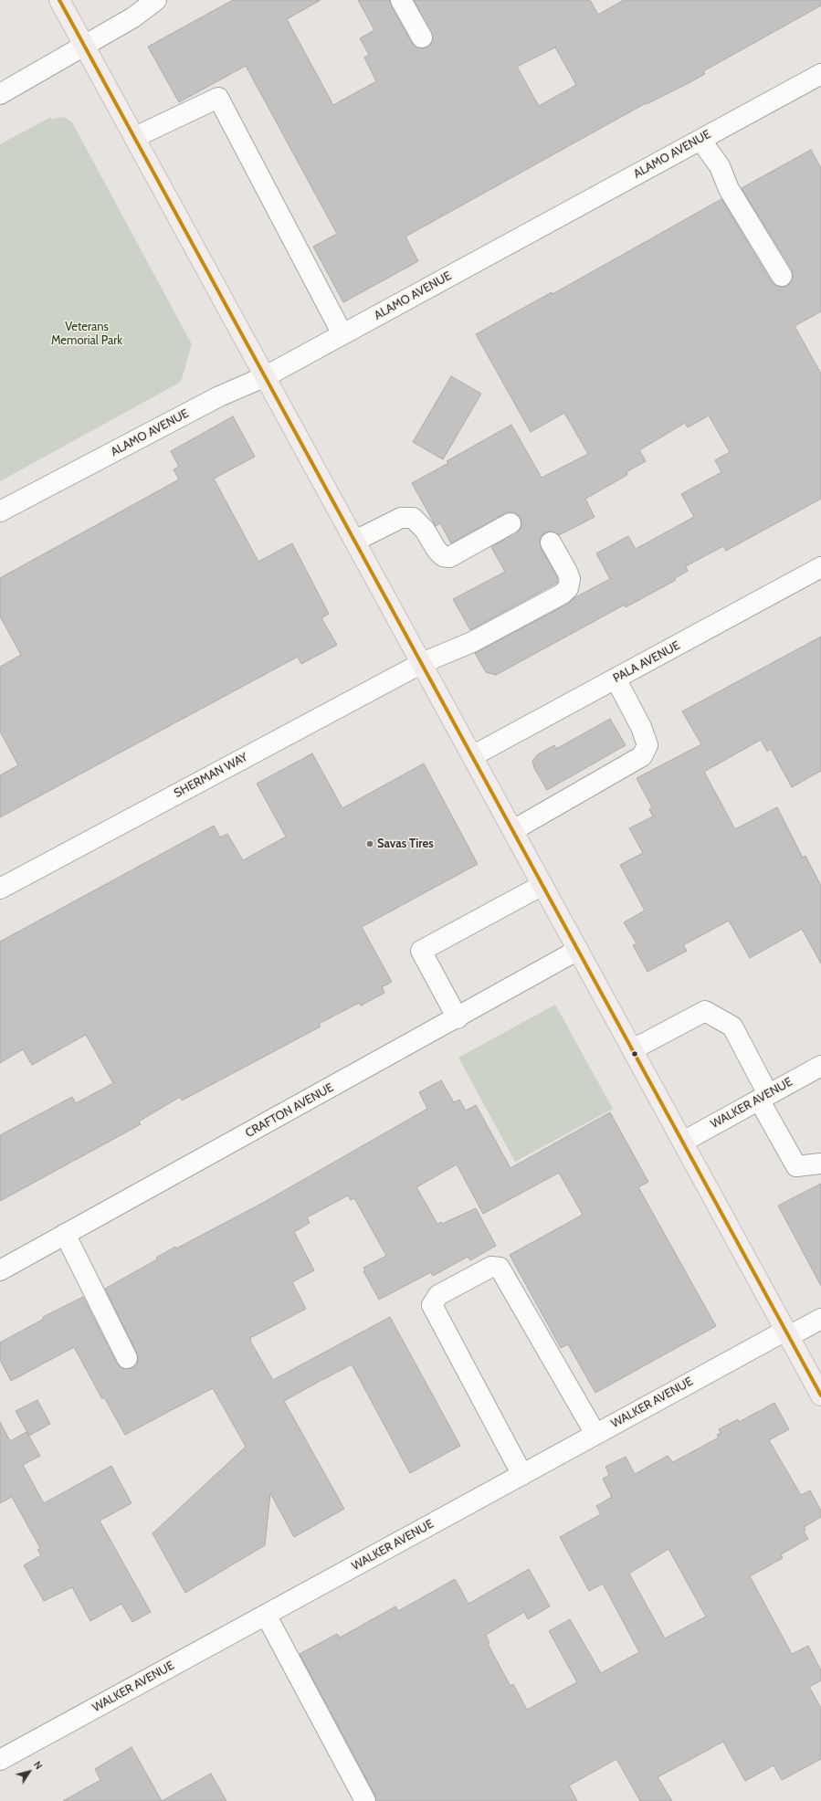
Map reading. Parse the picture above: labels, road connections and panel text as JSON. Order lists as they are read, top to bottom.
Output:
{
  "streets": {
    "street": [
      "ALAMO AVENUE",
      "PALA AVENUE",
      "SHERMAN WAY",
      "WALKER AVENUE",
      "CRAFTON AVENUE"
    ]
  },
  "parks": ["Veterans Memorial Park"],
  "places": ["Savas Tires"],
  "north": "top right"
}
